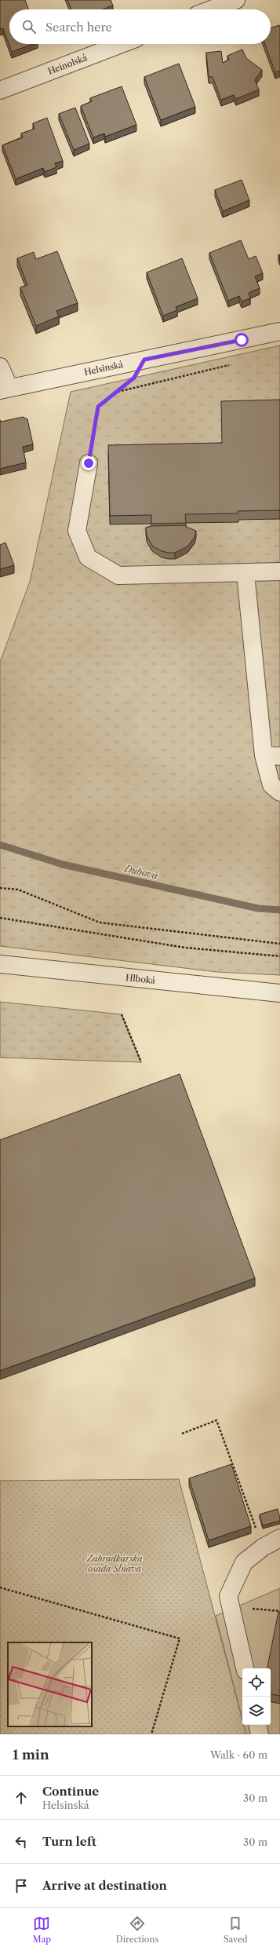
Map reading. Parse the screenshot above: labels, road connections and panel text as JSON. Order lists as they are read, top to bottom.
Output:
{
  "streets": {
    "street": ["Heinolská", "Helsinská", "Hlboká"]
  },
  "water": ["Dubová"],
  "parks": ["Záhradkárska osada Sĺňava"],
  "page": {
    "search": "Search here",
    "heading": ["1 min", "Walk · 60 m"],
    "list": [
      ["Continue", "Helsinská", "30 m"],
      ["Turn left", "30 m"],
      "Arrive at destination"
    ],
    "nav": ["Map", "Directions", "Saved"]
  }
}
